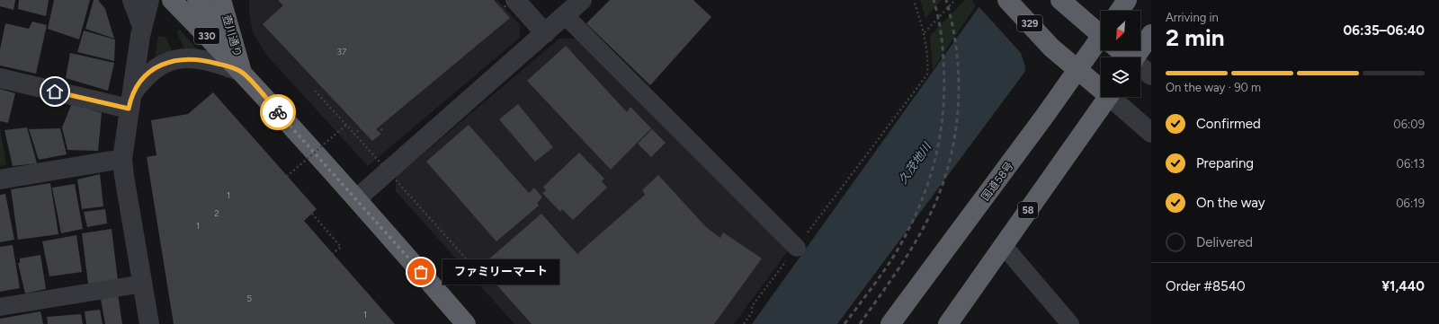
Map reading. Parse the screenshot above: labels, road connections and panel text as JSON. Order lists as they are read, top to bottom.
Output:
{
  "streets": {
    "highway": [
      "329",
      "330",
      "壺川通り",
      "国道58号",
      "58"
    ]
  },
  "crossings": [
    ["329", "国道58号"],
    ["330", "壺川通り"]
  ],
  "water": ["久茂地川"],
  "places": ["ファミリーマート"],
  "house_numbers": [
    "37",
    "1",
    "2",
    "1",
    "5",
    "1"
  ],
  "north": "bottom left",
  "page": {
    "heading": ["2 min", "Arriving in", "06:35–06:40"],
    "panel": ["Order #8540", "¥1,440"],
    "bar": "On the way · 90 m",
    "list": [
      ["Confirmed", "06:09"],
      ["Preparing", "06:13"],
      ["On the way", "06:19"],
      "Delivered"
    ],
    "bubble": "ファミリーマート"
  }
}
